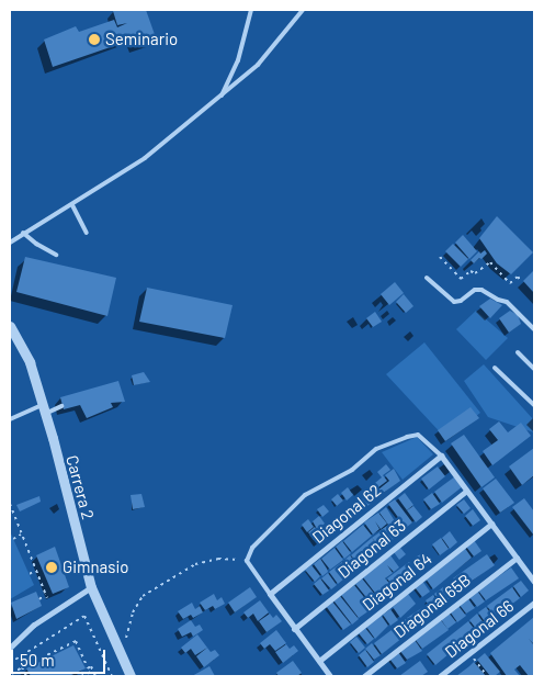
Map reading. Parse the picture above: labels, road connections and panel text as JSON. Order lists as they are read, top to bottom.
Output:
{
  "streets": {
    "street": [
      "Carrera 2",
      "Diagonal 62",
      "Diagonal 63",
      "Diagonal 64",
      "Diagonal 65B",
      "Diagonal 66"
    ]
  },
  "places": ["Seminario", "Gimnasio"],
  "scale_bar": "50 m"
}
